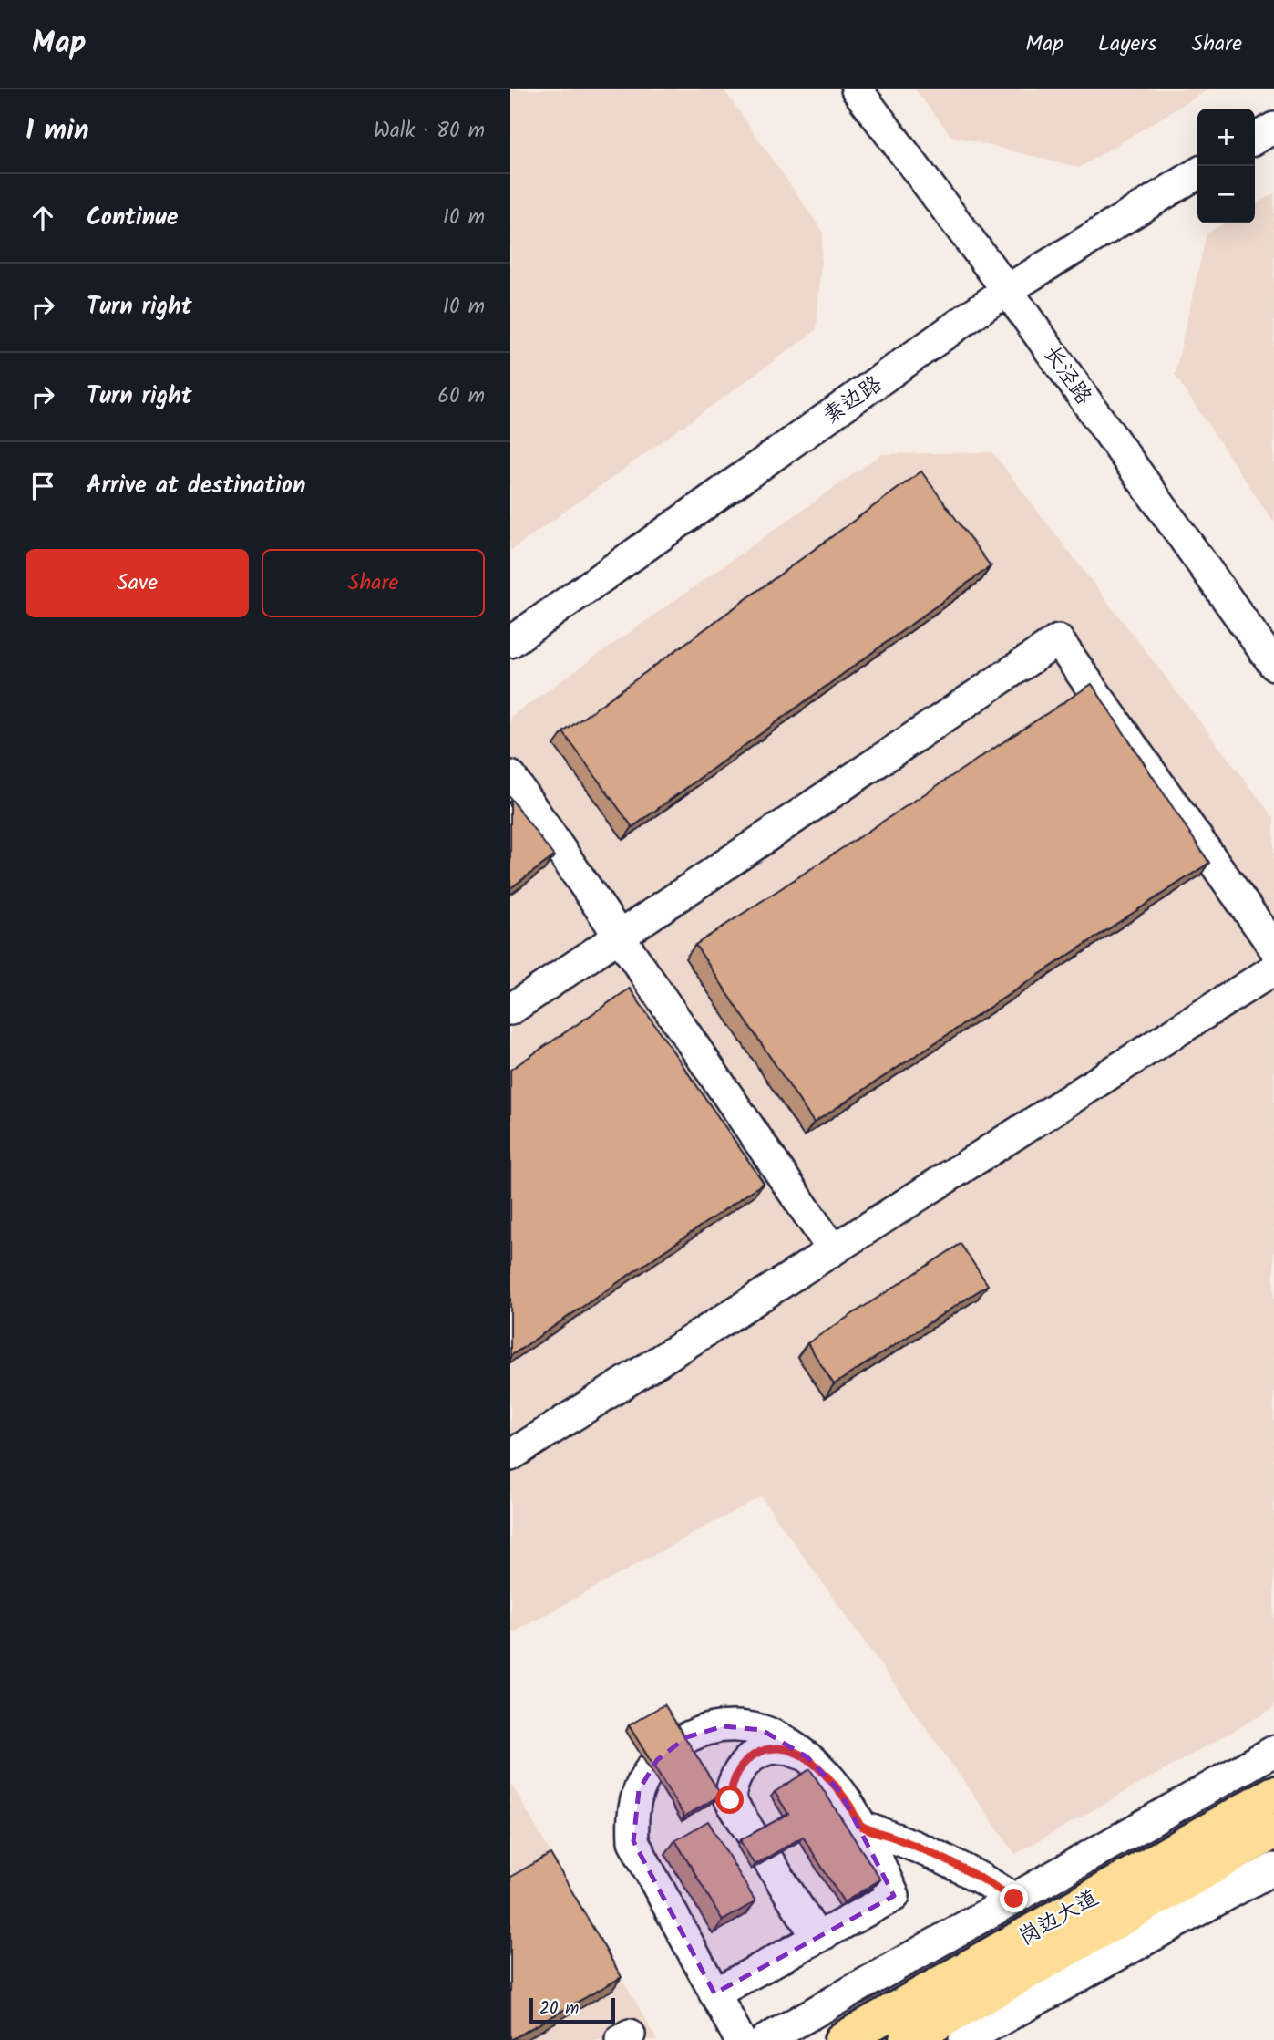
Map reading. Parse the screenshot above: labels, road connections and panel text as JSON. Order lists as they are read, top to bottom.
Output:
{
  "streets": {
    "main road": ["岗边大道"],
    "street": ["长泾路", "素边路"]
  },
  "crossings": [
    ["长泾路", "素边路"]
  ],
  "scale_bar": "20 m",
  "page": {
    "header": "Map",
    "nav": ["Map", "Layers", "Share"],
    "heading": ["1 min", "Walk · 80 m"],
    "map_buttons": ["+", "−"],
    "list": [
      ["Continue", "10 m"],
      ["Turn right", "10 m"],
      ["Turn right", "60 m"],
      "Arrive at destination"
    ],
    "buttons": ["Save", "Share"],
    "scale": "20 m"
  }
}
